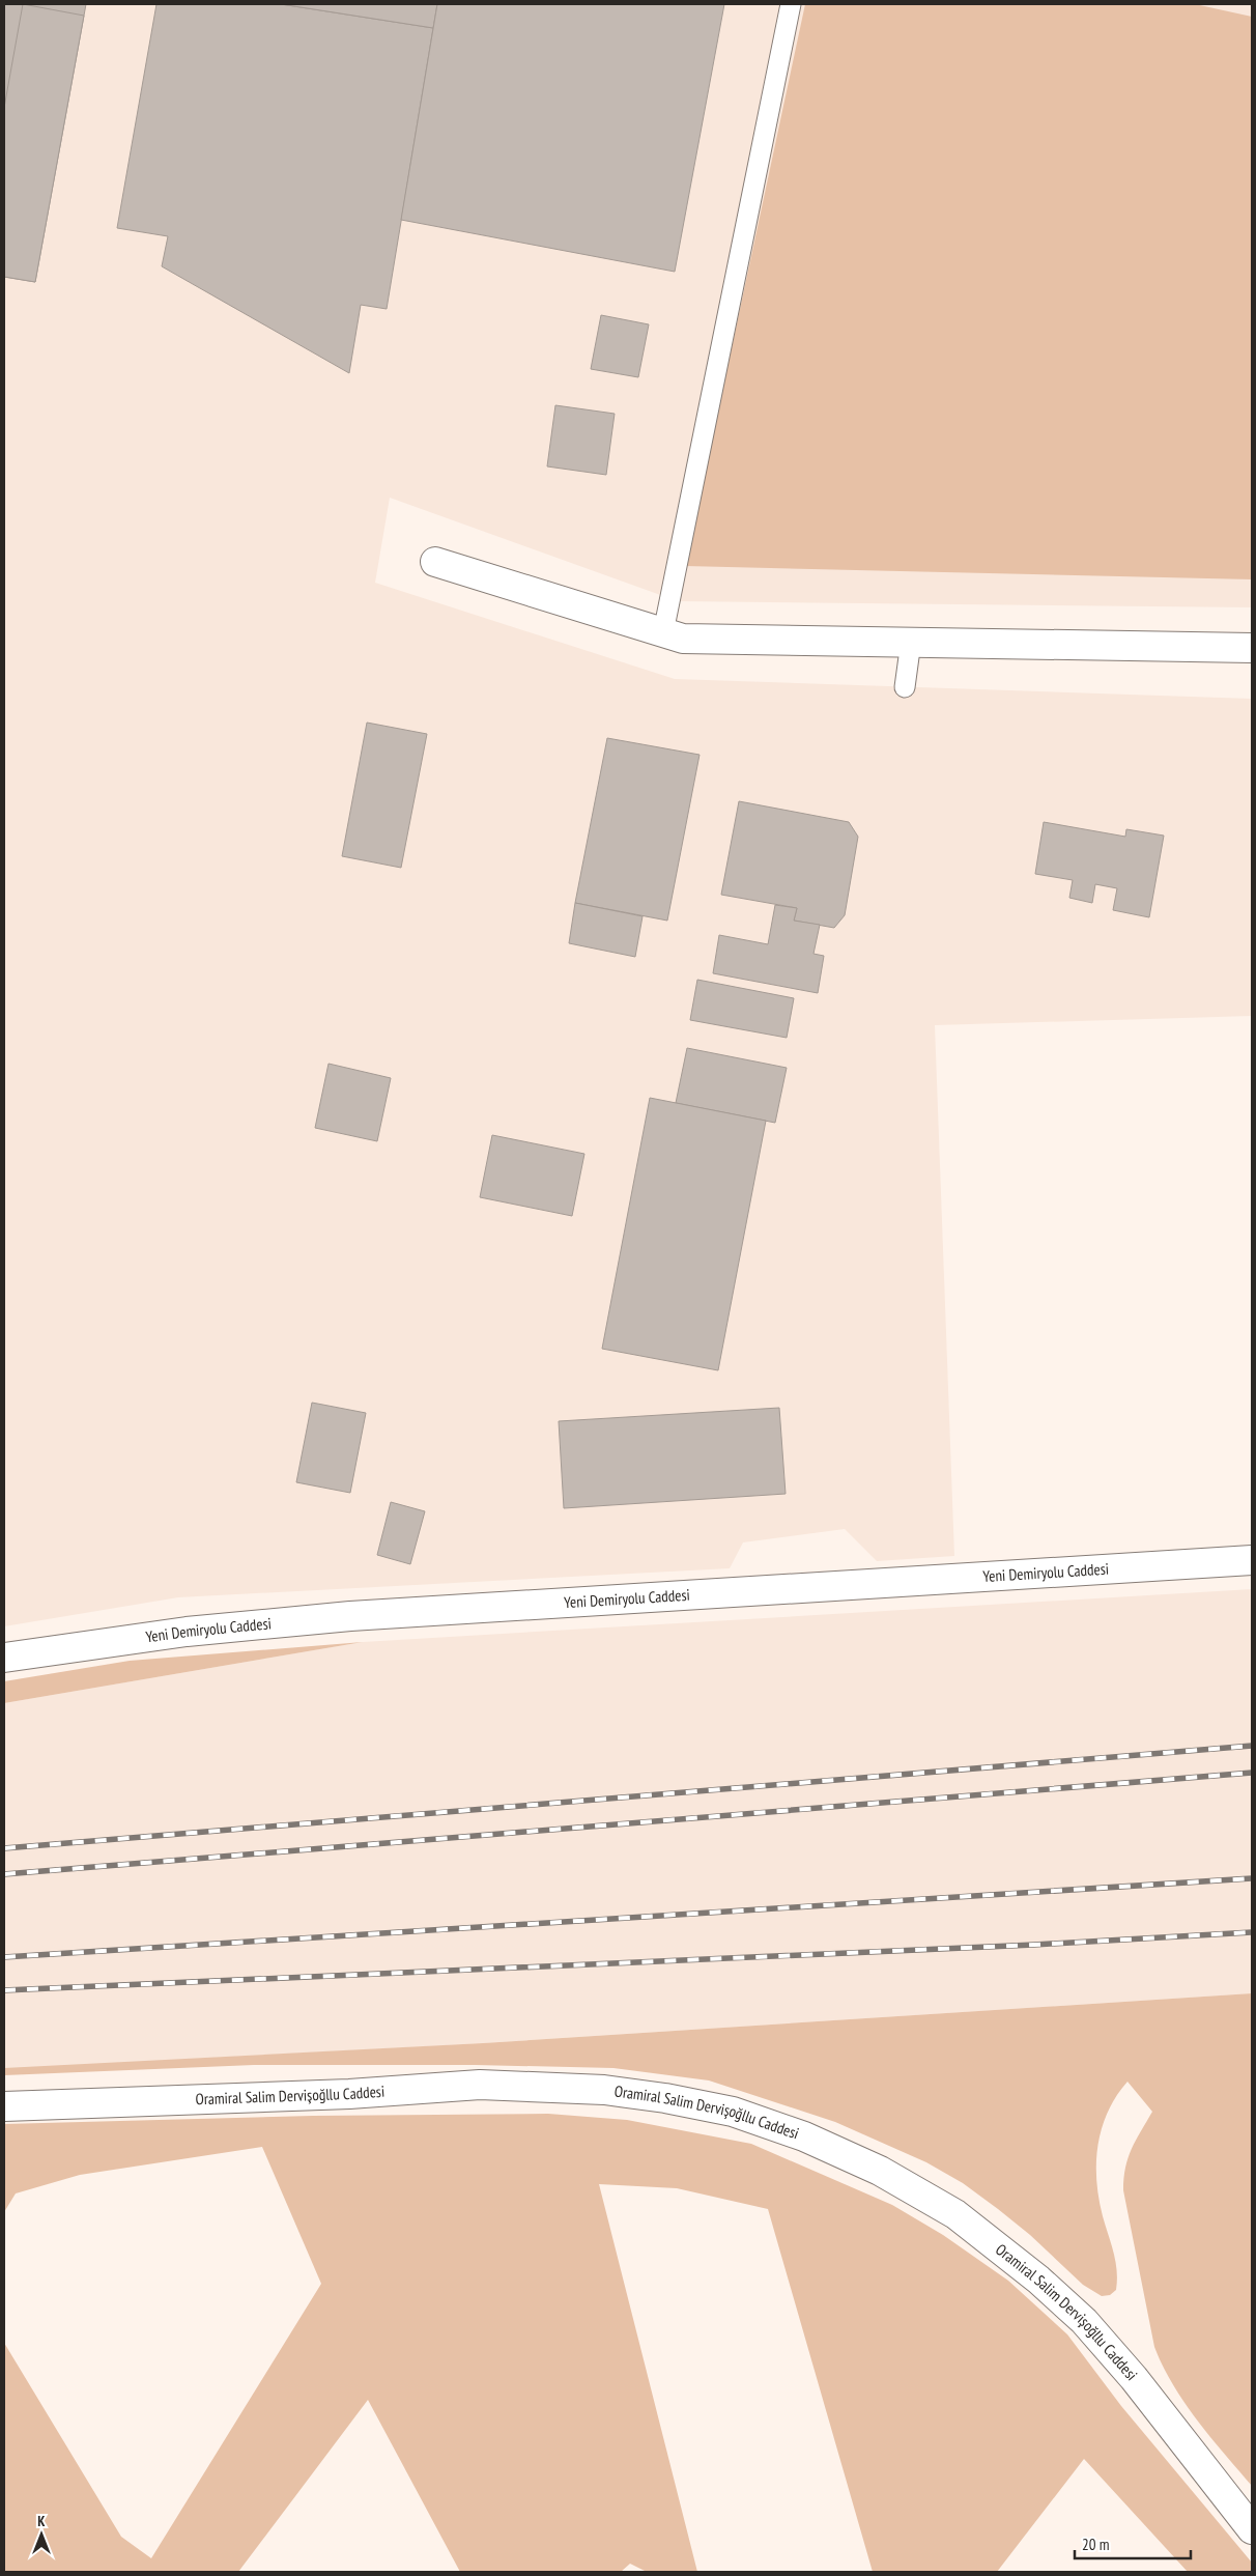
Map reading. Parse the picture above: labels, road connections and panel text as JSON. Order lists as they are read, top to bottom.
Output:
{
  "streets": {
    "street": ["Yeni Demiryolu Caddesi", "Oramiral Salim Dervişoğllu Caddesi"]
  },
  "scale_bar": "20 m",
  "north": "top"
}
